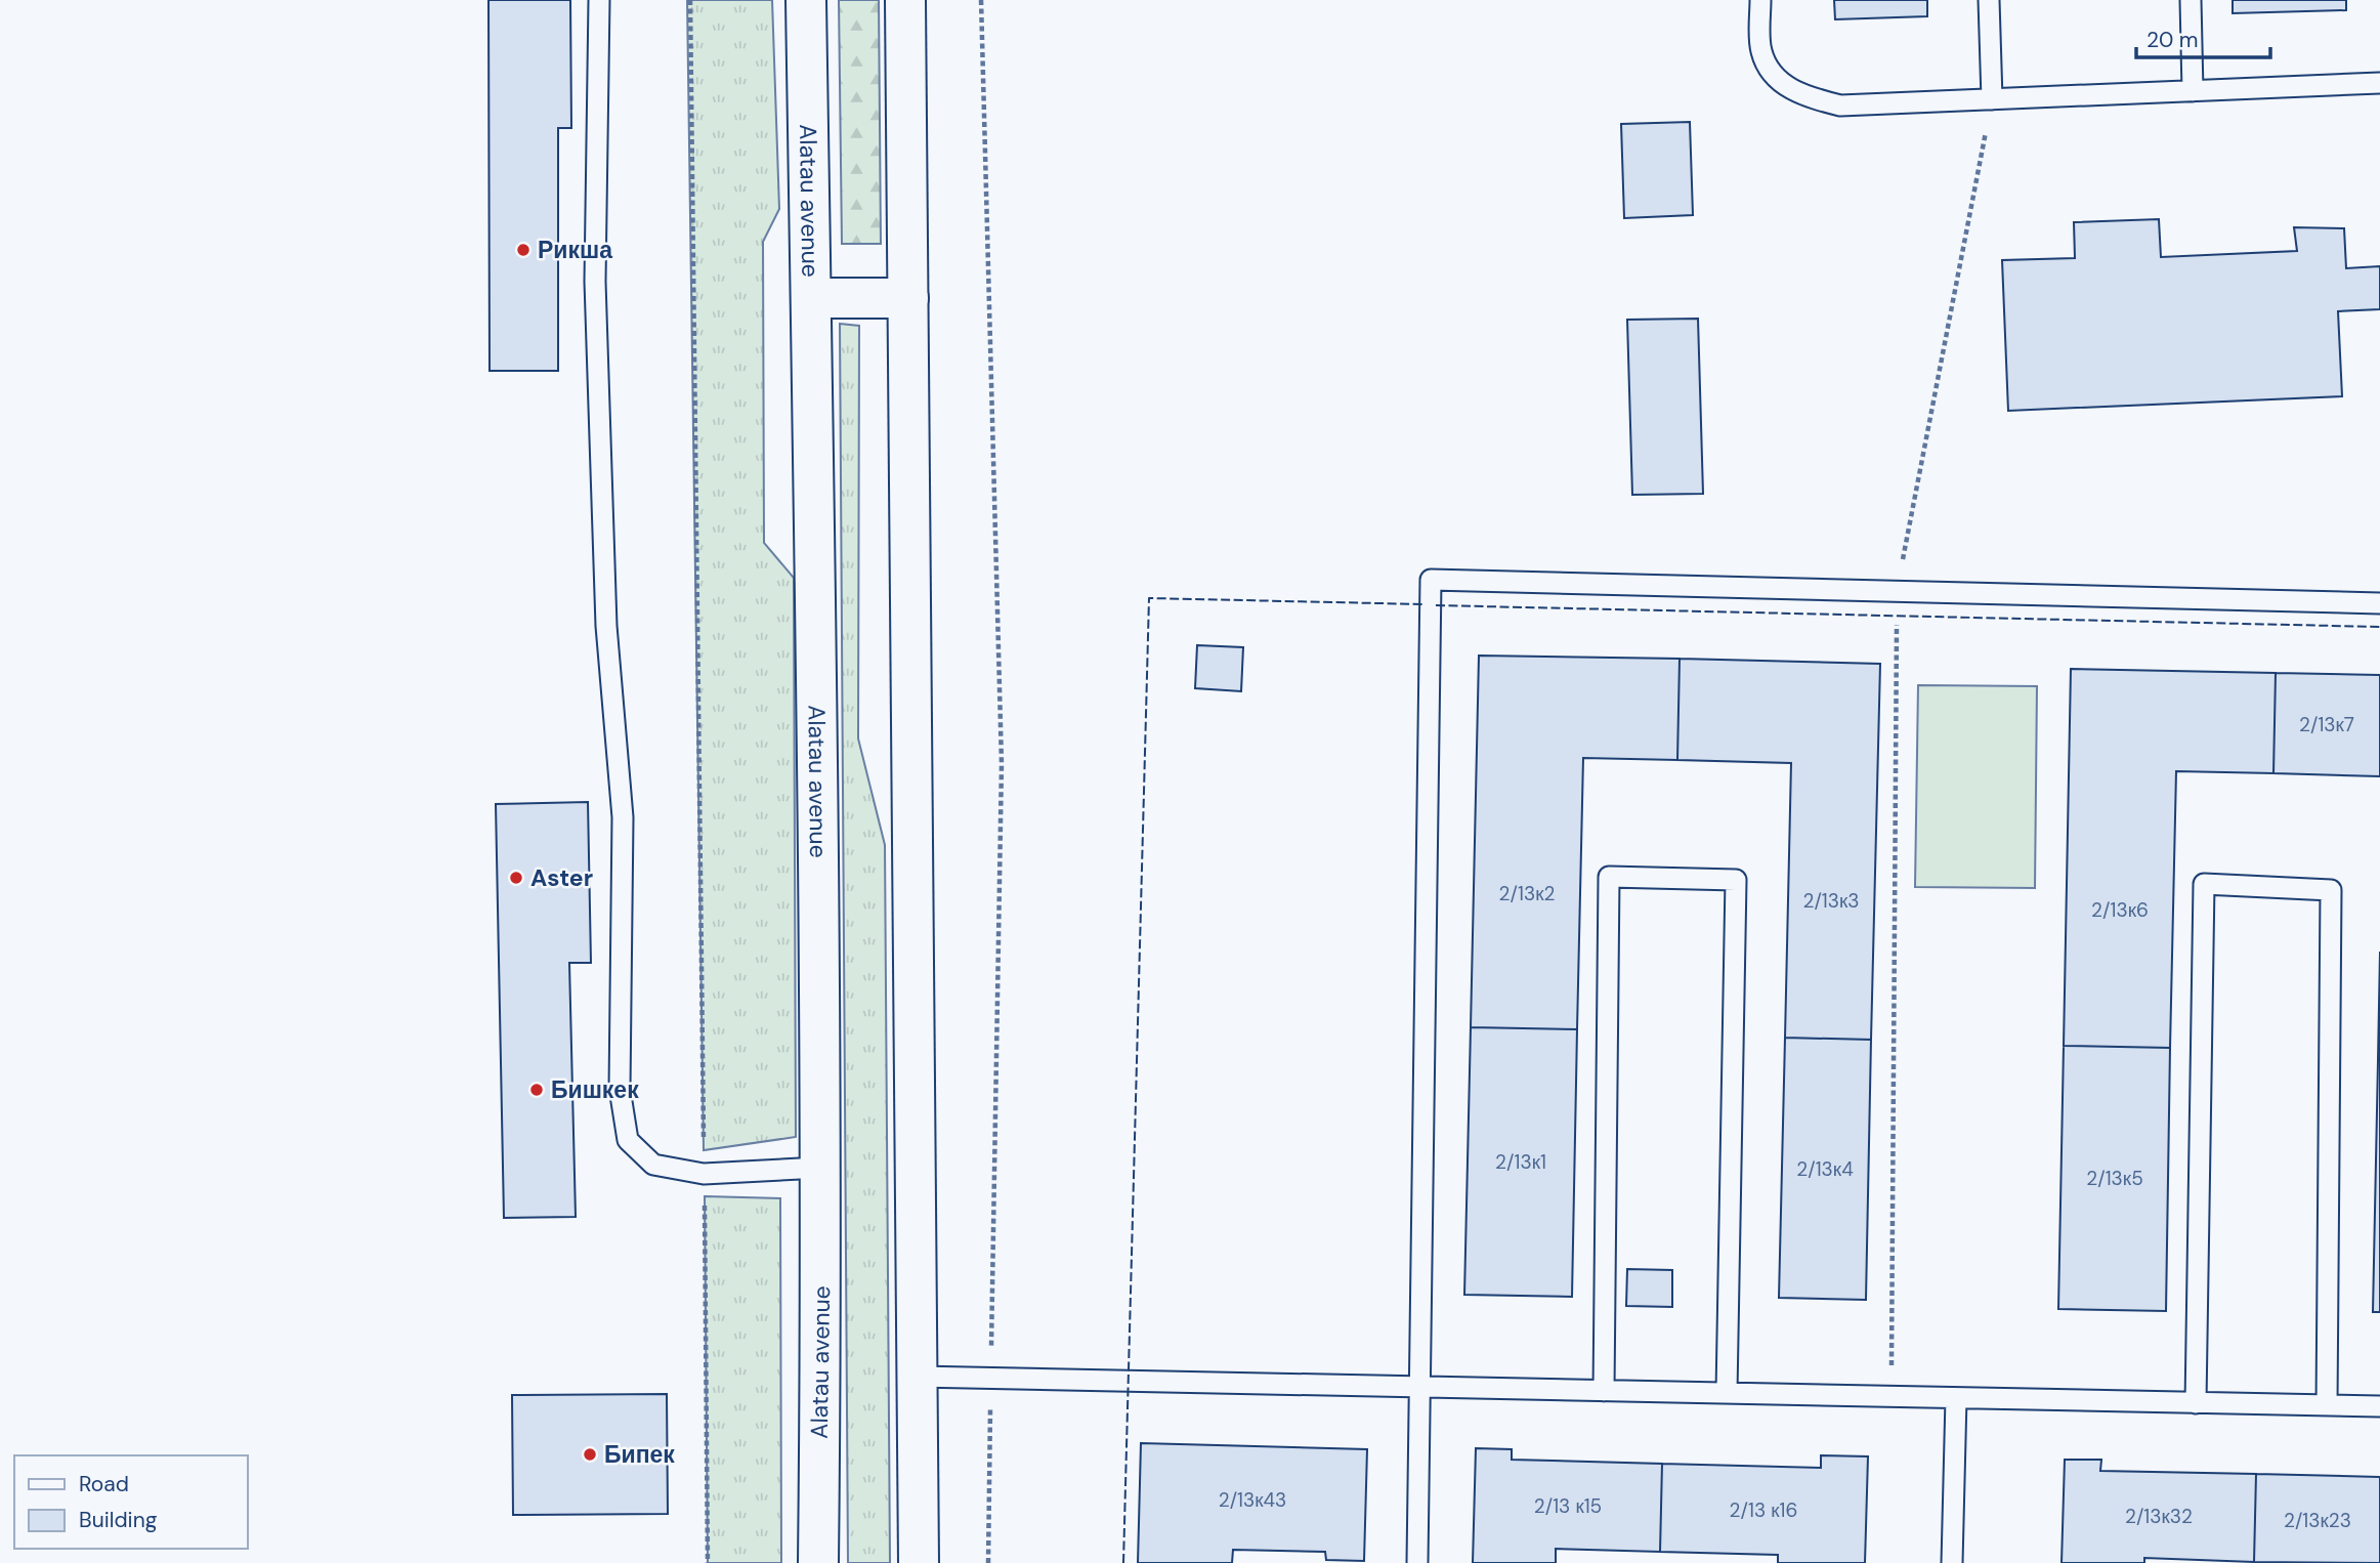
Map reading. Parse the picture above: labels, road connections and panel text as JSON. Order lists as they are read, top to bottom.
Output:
{
  "streets": {
    "main road": ["Alatau avenue"]
  },
  "places": [
    "Рикша",
    "Aster",
    "Бишкек",
    "Бипек"
  ],
  "house_numbers": [
    "2/13к7",
    "2/13к2",
    "2/13к3",
    "2/13к6",
    "2/13к1",
    "2/13к4",
    "2/13к5",
    "2/13к43",
    "2/13 к15",
    "2/13 к16",
    "2/13к32",
    "2/13к23"
  ],
  "legend": ["Road", "Building"],
  "scale_bar": "20 m"
}
